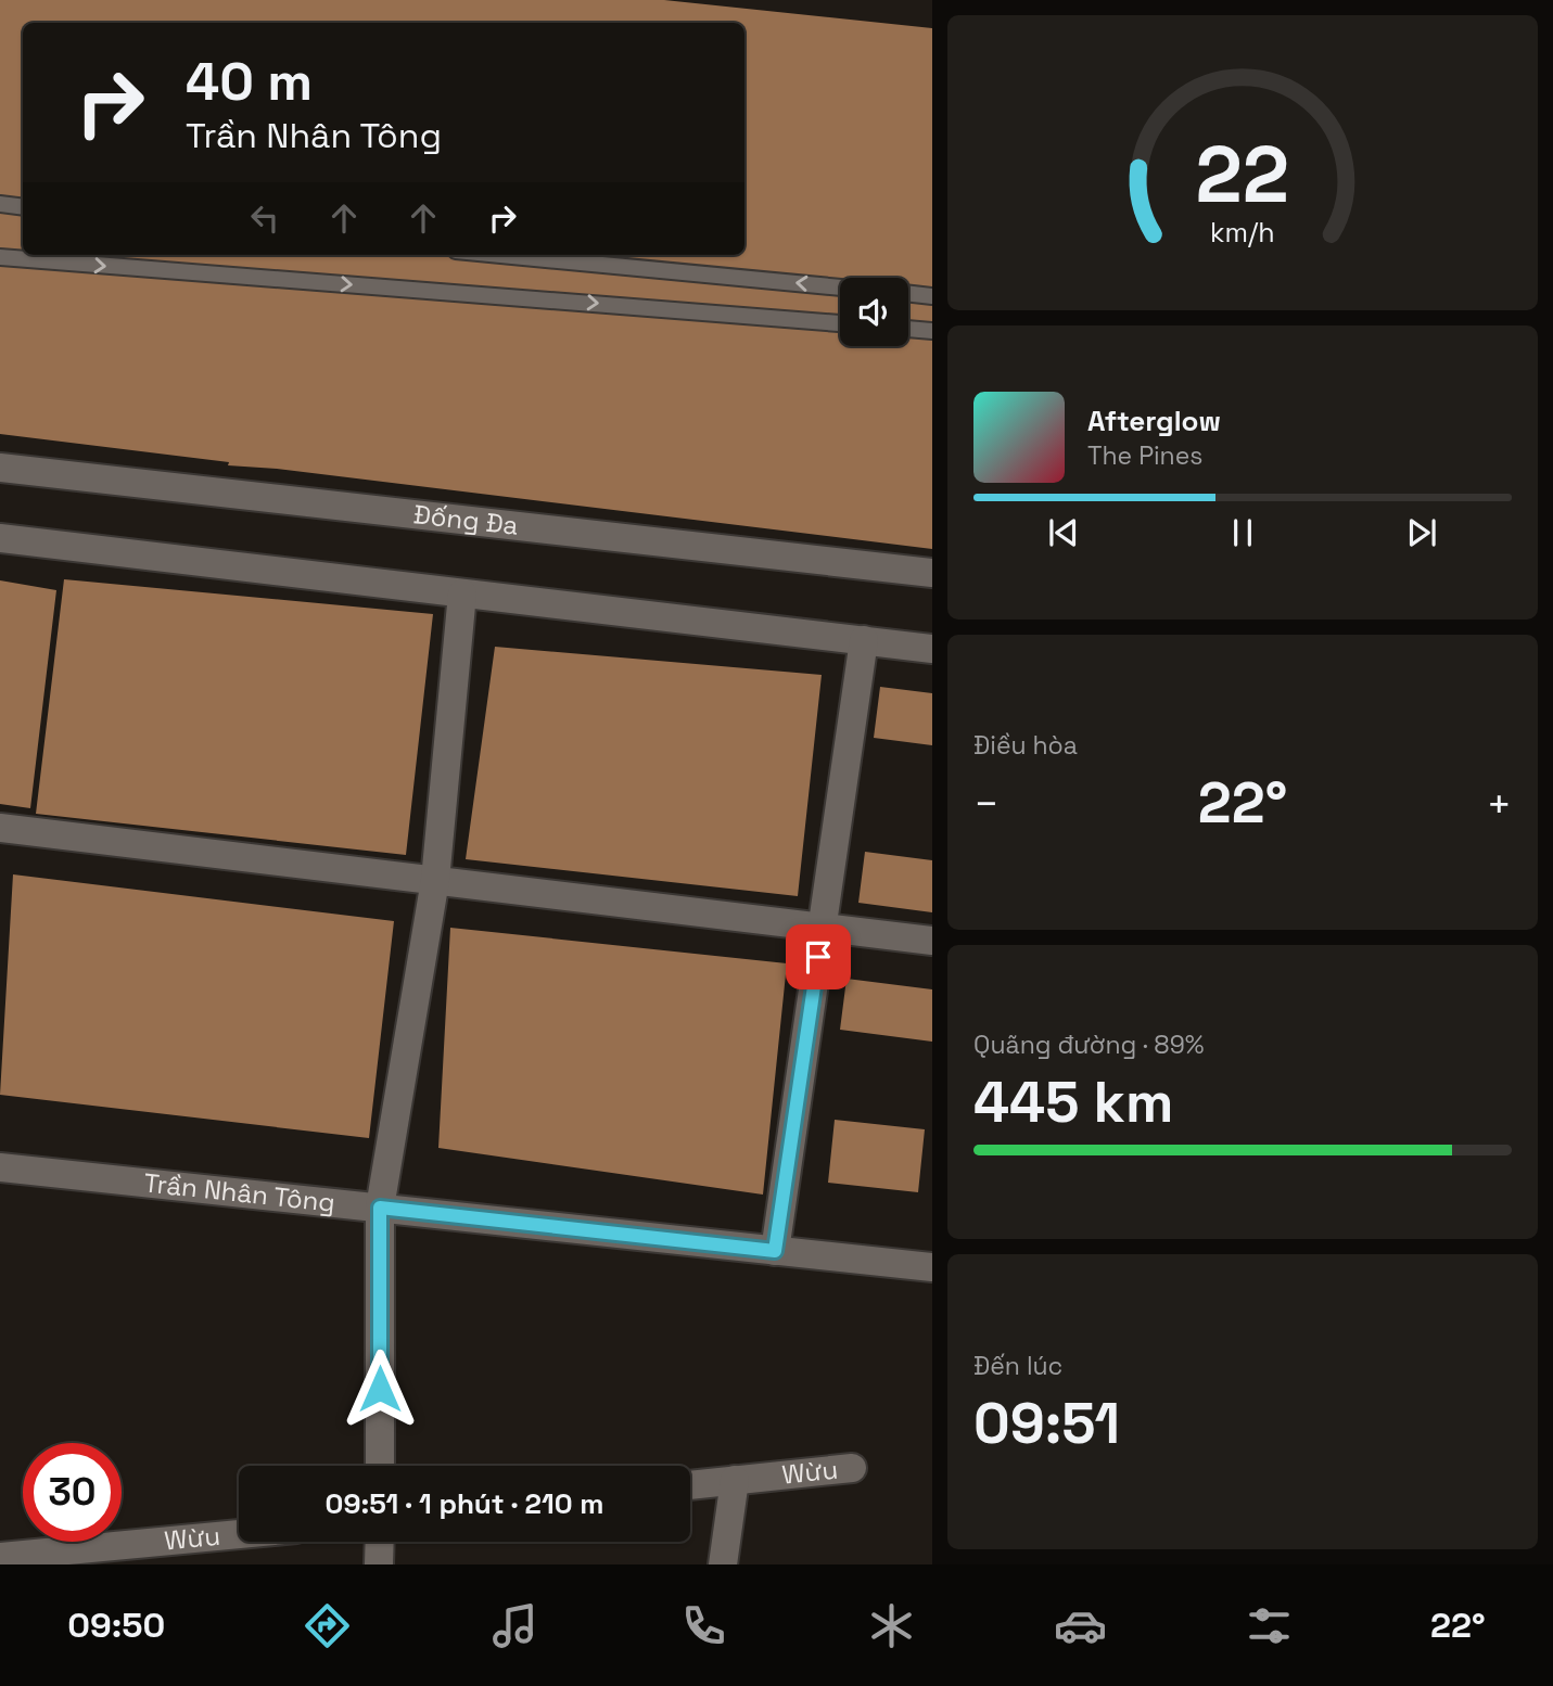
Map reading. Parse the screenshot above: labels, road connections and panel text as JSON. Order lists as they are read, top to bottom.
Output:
{
  "streets": {
    "street": ["Đống Đa", "Trần Nhân Tông", "Wừu"]
  },
  "page": {
    "turn": ["40 m", "Trần Nhân Tông"],
    "song": ["Afterglow", "The Pines"],
    "tile": [
      "Điều hòa",
      ["Quãng đường · 89%", "445 km"],
      ["Đến lúc", "09:51"]
    ],
    "heat": ["−", "22°", "+"],
    "limit": "30",
    "trip": "09:51 · 1 phút · 210 m",
    "tabs": ["09:50", "22°"],
    "gauge": ["22", "km/h"]
  }
}
